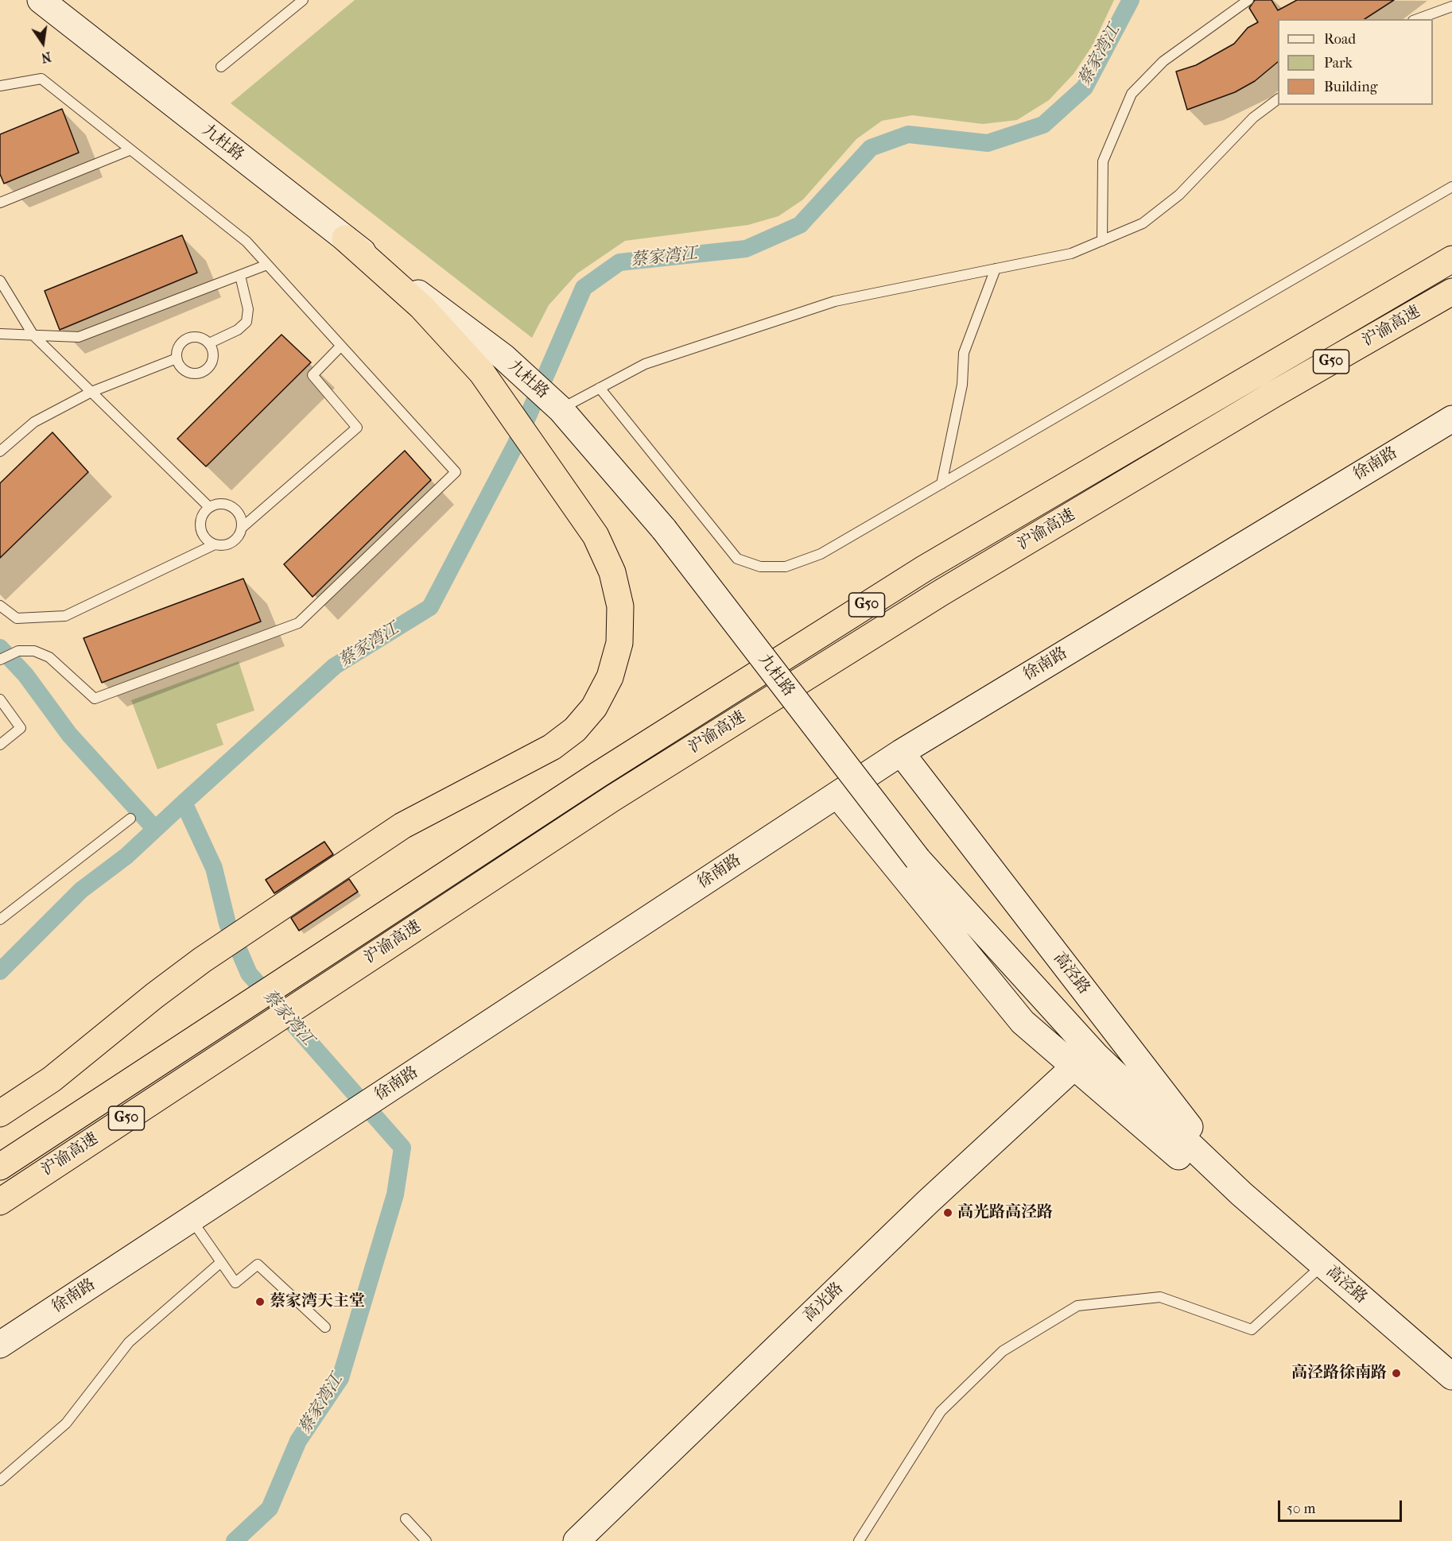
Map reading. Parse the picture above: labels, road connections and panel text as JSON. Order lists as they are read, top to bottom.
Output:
{
  "streets": {
    "highway": ["沪渝高速", "G50"],
    "street": [
      "九杜路",
      "徐南路",
      "高泾路",
      "高光路"
    ]
  },
  "crossings": [
    ["九杜路", "高泾路"],
    ["徐南路", "高泾路"],
    ["高泾路", "高光路"]
  ],
  "water": ["蔡家湾江"],
  "places": ["高光路高泾路", "蔡家湾天主堂", "高泾路徐南路"],
  "legend": ["Road", "Park", "Building"],
  "scale_bar": "50 m",
  "north": "bottom"
}
